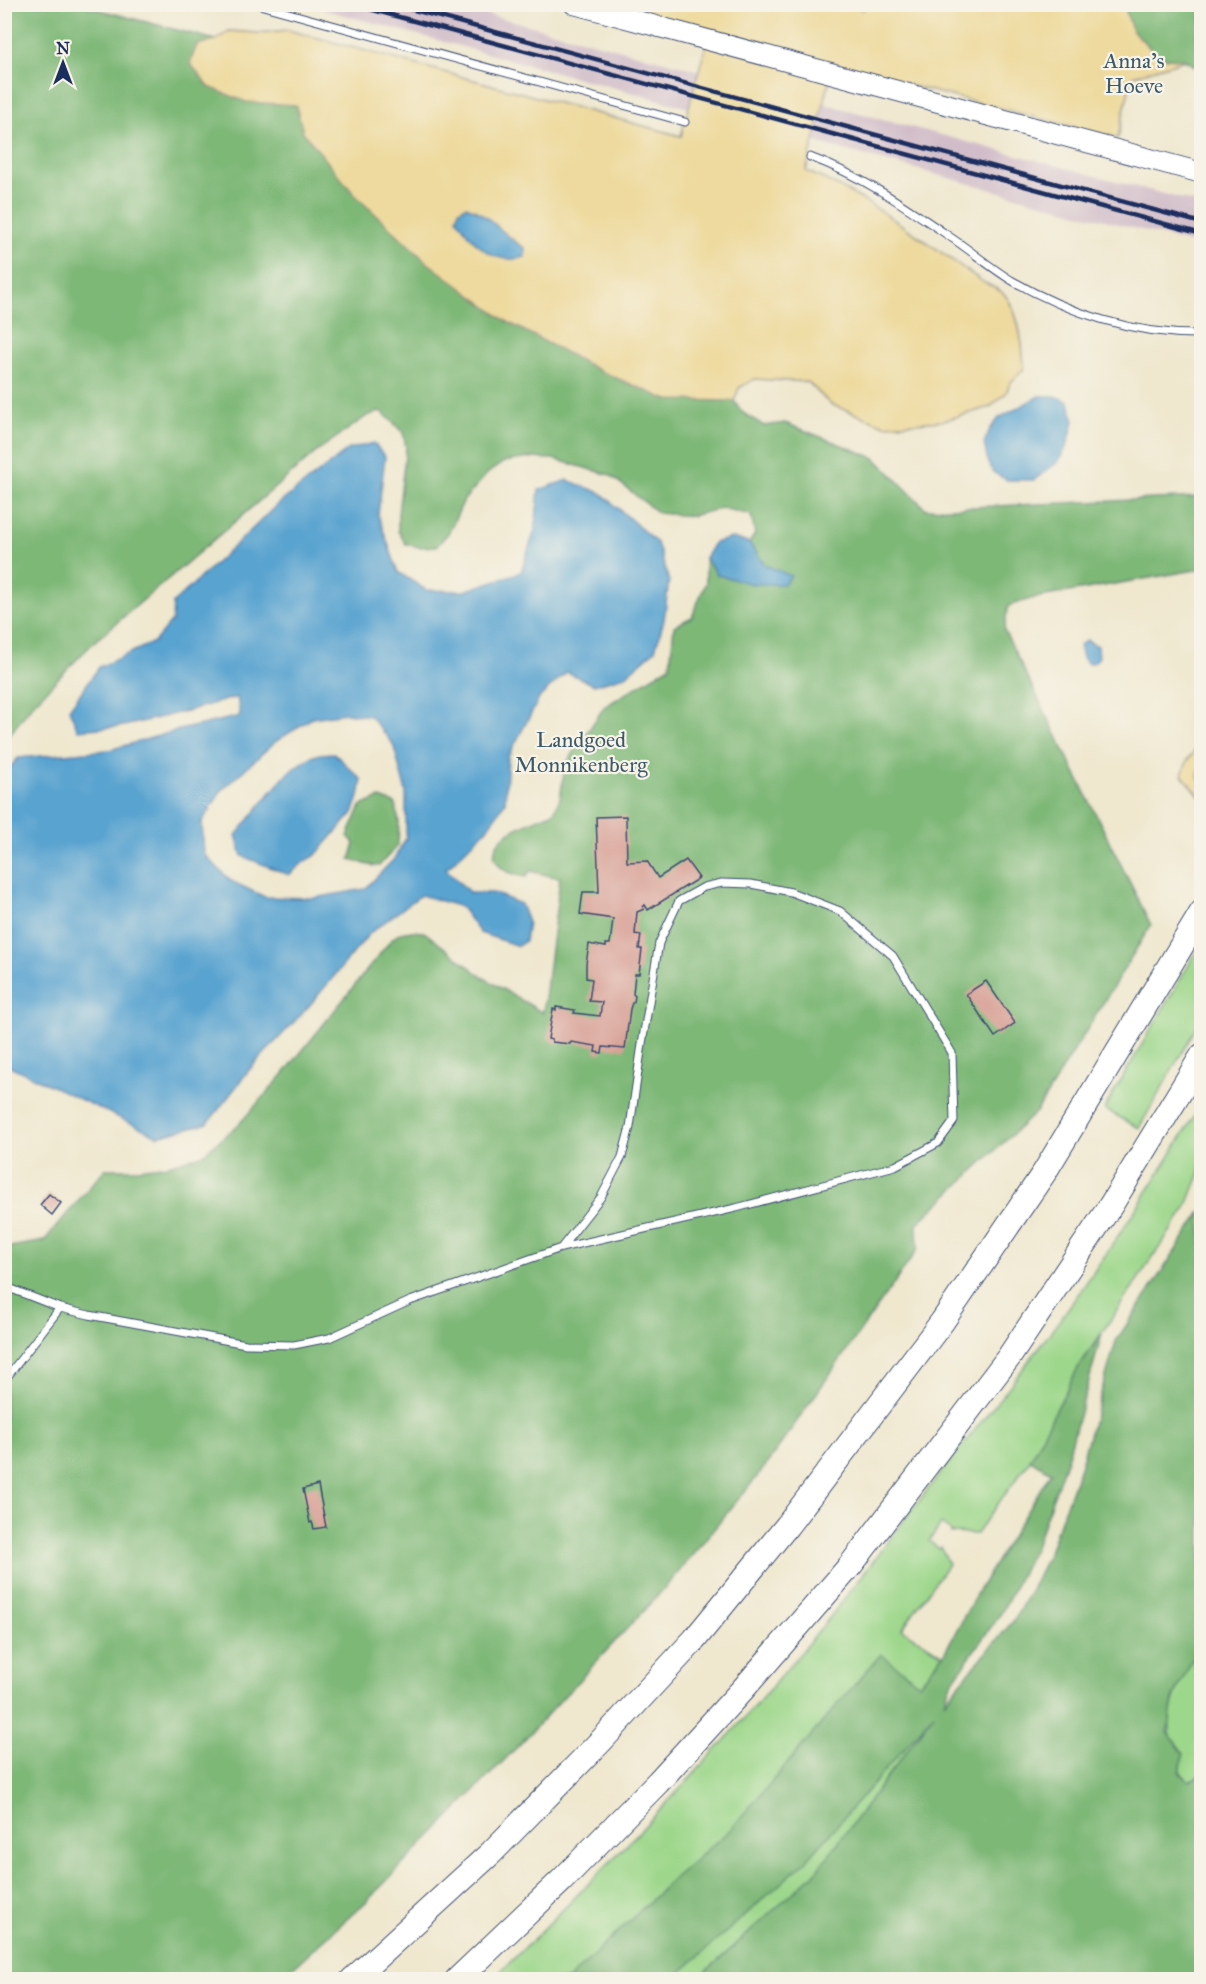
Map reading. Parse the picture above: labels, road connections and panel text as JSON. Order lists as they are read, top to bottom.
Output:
{
  "parks": ["Anna's Hoeve", "Landgoed Monnikenberg"],
  "north": "top"
}
